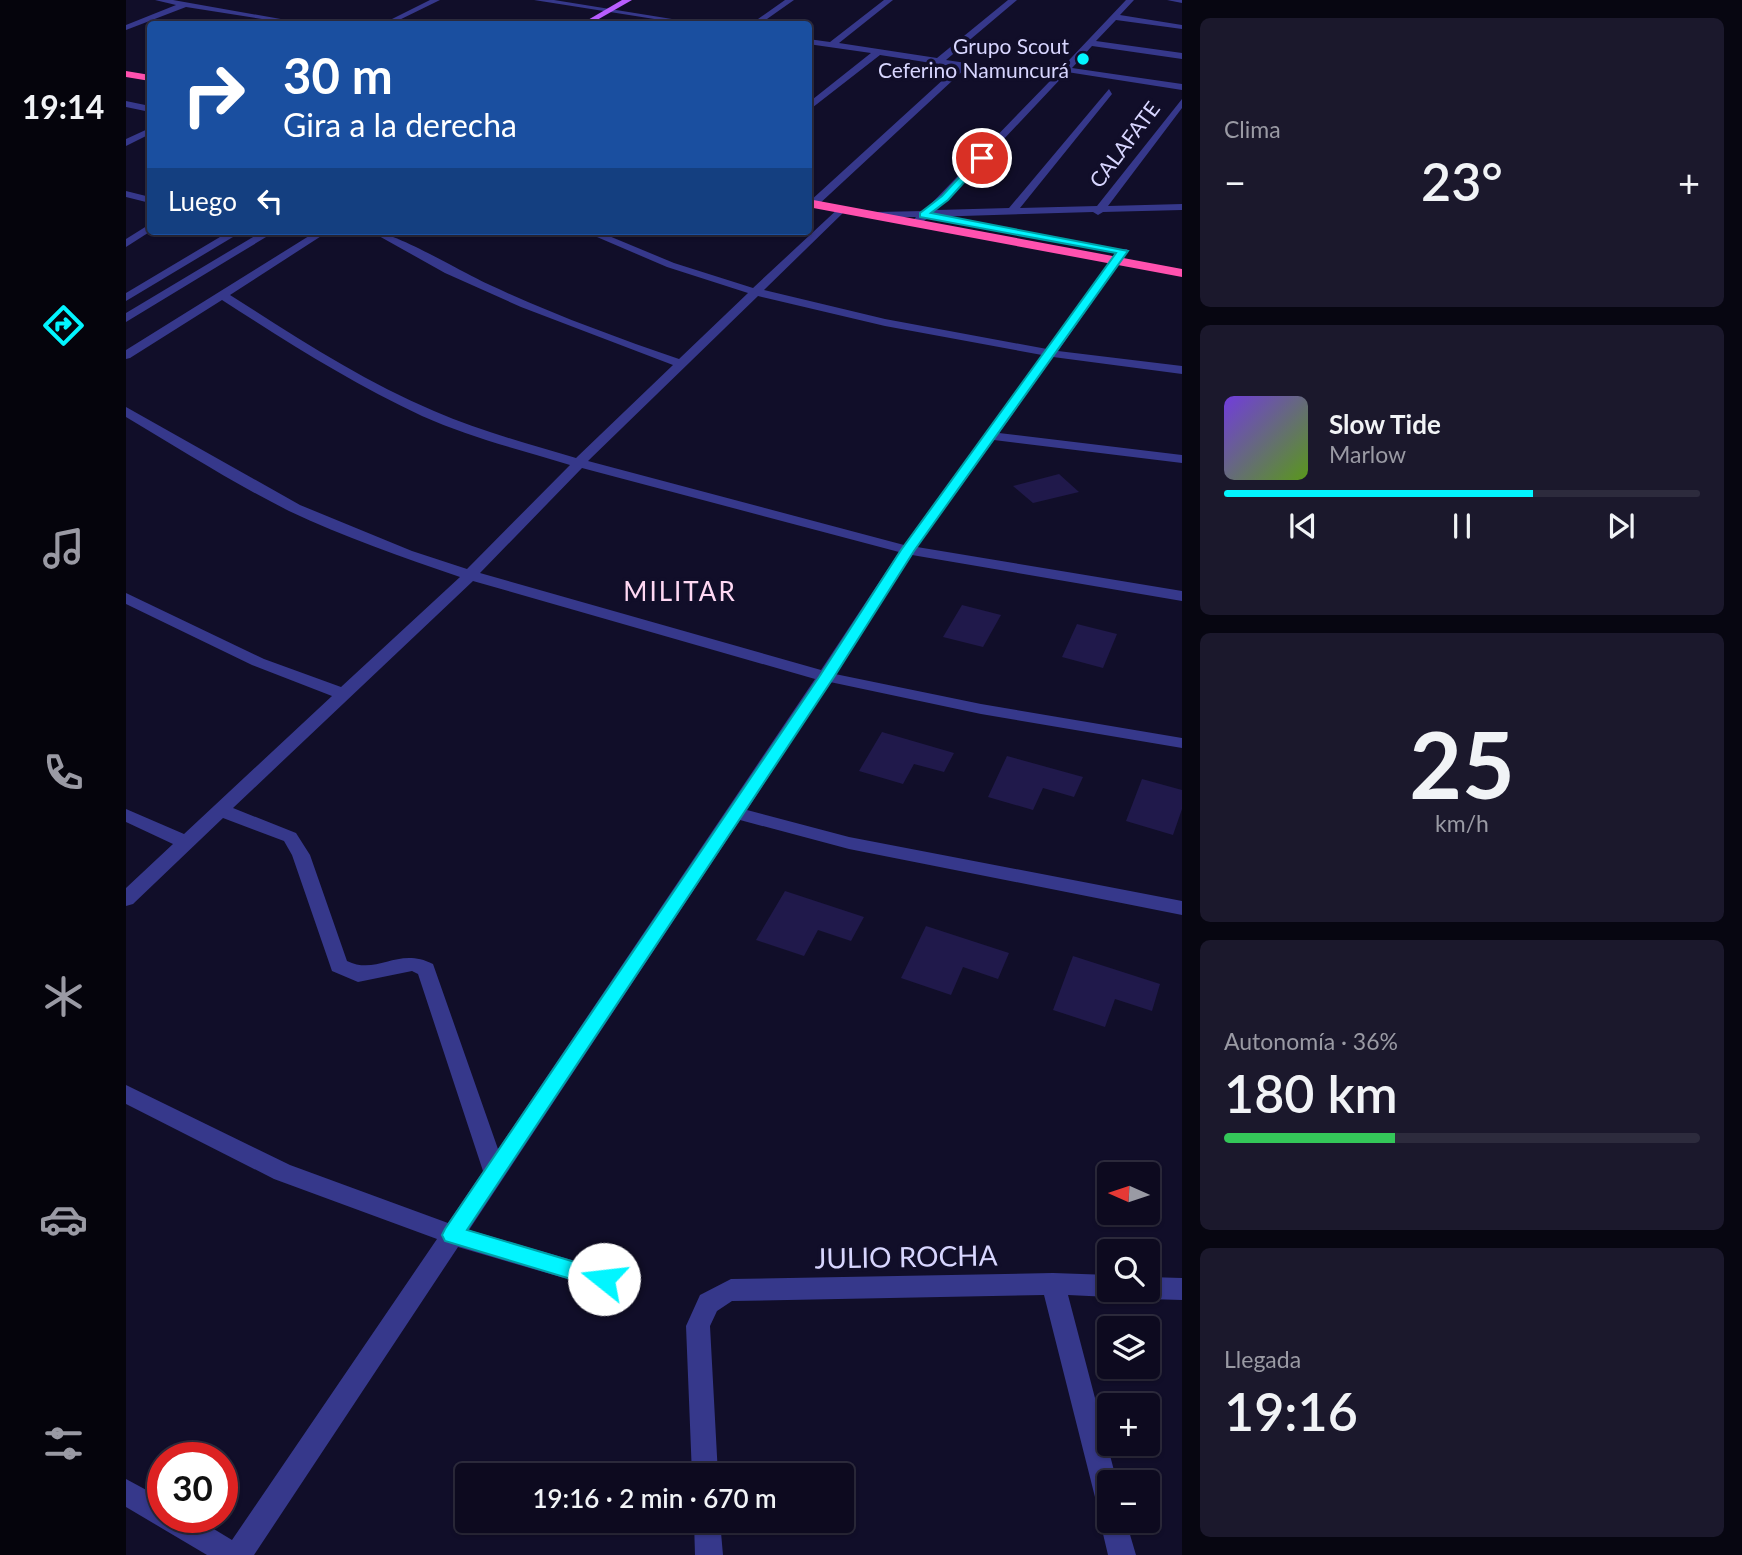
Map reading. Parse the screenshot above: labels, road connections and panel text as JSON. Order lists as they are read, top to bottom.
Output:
{
  "streets": {
    "street": ["CALAFATE", "JULIO ROCHA"]
  },
  "districts": ["MILITAR"],
  "places": ["Grupo Scout Ceferino Namuncurá"],
  "north": "left",
  "page": {
    "tabs": "19:14",
    "tile": [
      "Clima",
      ["25", "km/h"],
      ["Autonomía · 36%", "180 km"],
      ["Llegada", "19:16"]
    ],
    "turn": ["30 m", "Gira a la derecha"],
    "heat": ["−", "23°", "+"],
    "then": "Luego",
    "song": ["Slow Tide", "Marlow"],
    "map_buttons": ["+", "−"],
    "limit": "30",
    "trip": "19:16 · 2 min · 670 m"
  }
}
